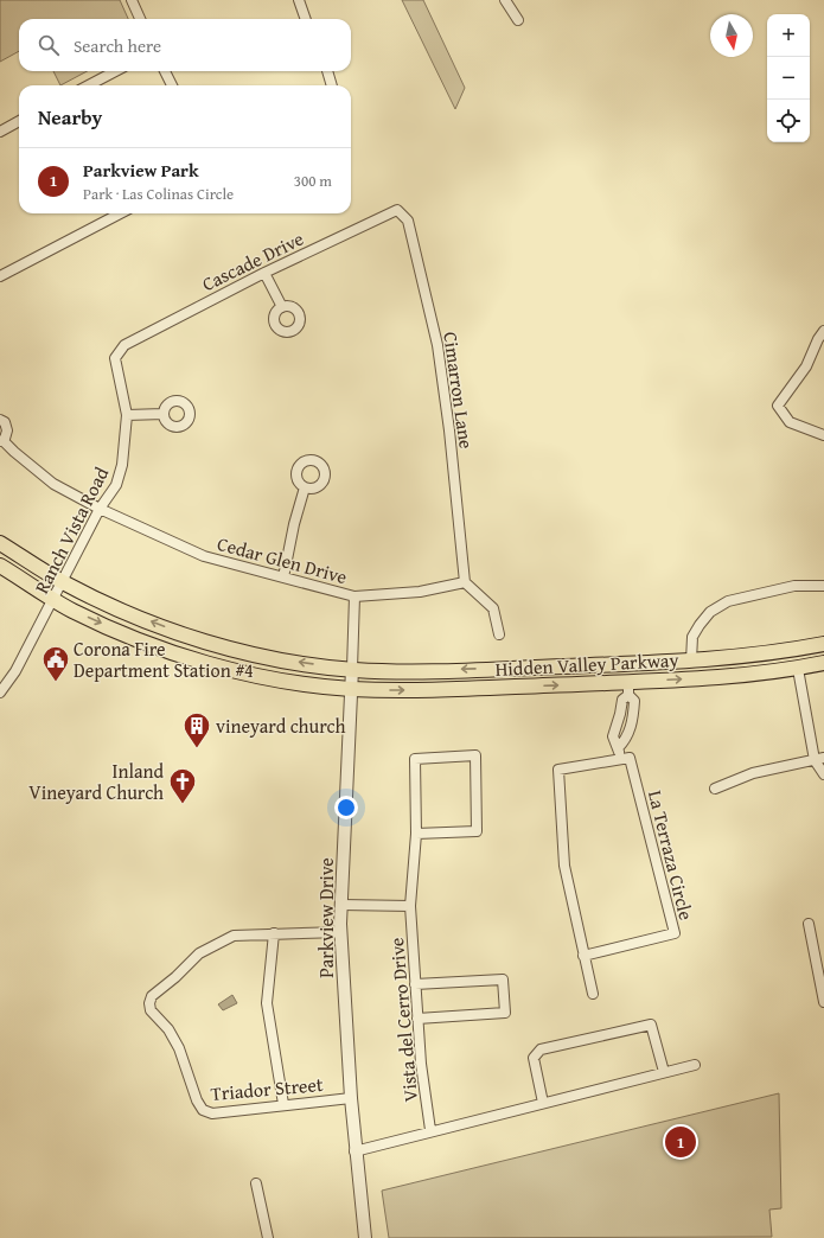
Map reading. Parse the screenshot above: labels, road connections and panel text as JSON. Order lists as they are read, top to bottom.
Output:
{
  "streets": {
    "main road": ["Hidden Valley Parkway"],
    "street": [
      "Cascade Drive",
      "Cimarron Lane",
      "Ranch Vista Road",
      "Cedar Glen Drive",
      "La Terraza Circle",
      "Parkview Drive",
      "Vista del Cerro Drive",
      "Triador Street"
    ]
  },
  "crossings": [
    ["Cascade Drive", "Cimarron Lane"],
    ["Cascade Drive", "Ranch Vista Road"],
    ["Cimarron Lane", "Cedar Glen Drive"],
    ["Ranch Vista Road", "Cedar Glen Drive"],
    ["Ranch Vista Road", "Hidden Valley Parkway"],
    ["Cedar Glen Drive", "Parkview Drive"],
    ["Hidden Valley Parkway", "Parkview Drive"],
    ["Parkview Drive", "Triador Street"]
  ],
  "places": {
    "public building": ["Corona Fire Department Station #4"],
    "building": ["vineyard church"],
    "church": ["Inland Vineyard Church"]
  },
  "north": "bottom",
  "page": {
    "map_buttons": ["+", "−"],
    "search": "Search here",
    "heading": "Nearby",
    "list": [
      {
        "mark": "1",
        "name": "Parkview Park",
        "note": "Park · Las Colinas Circle",
        "value": "300 m"
      }
    ],
    "pins": "1"
  }
}
